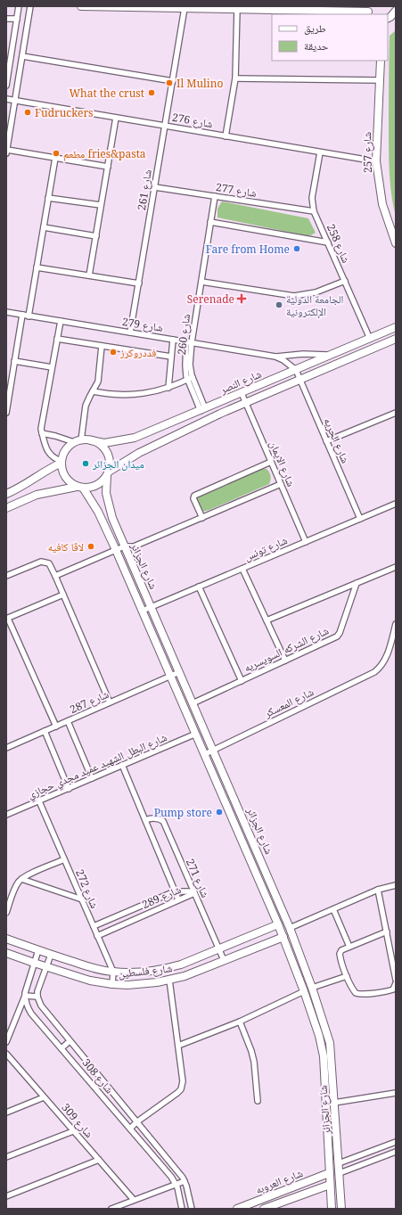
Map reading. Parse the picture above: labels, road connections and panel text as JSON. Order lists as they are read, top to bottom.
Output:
{
  "streets": {
    "street": [
      "شارع 276",
      "شارع 257",
      "شارع 261",
      "شارع 277",
      "شارع 258",
      "شارع 279",
      "شارع 260",
      "شارع النصر",
      "شارع الحريه",
      "شارع الايمان",
      "شارع تونس",
      "شارع الجزائر",
      "شارع الشركه السويسريه",
      "شارع 287",
      "شارع المعسكر",
      "شارع البطل الشهيد عميد مجدي حجازي",
      "شارع 271",
      "شارع 272",
      "شارع 289",
      "شارع فلسطين",
      "شارع 308",
      "شارع 309",
      "شارع العروبه"
    ]
  },
  "crossings": [
    ["شارع 276", "شارع 257"],
    ["شارع 276", "شارع 261"],
    ["شارع 276", "شارع 258"],
    ["شارع 261", "شارع 277"],
    ["شارع 261", "شارع 279"],
    ["شارع 277", "شارع 258"],
    ["شارع 277", "شارع 260"],
    ["شارع 258", "شارع النصر"],
    ["شارع 279", "شارع 260"],
    ["شارع 279", "شارع النصر"],
    ["شارع 279", "شارع الحريه"],
    ["شارع 260", "شارع النصر"],
    ["شارع النصر", "شارع الحريه"],
    ["شارع النصر", "شارع الايمان"],
    ["شارع النصر", "شارع الجزائر"],
    ["شارع الحريه", "شارع تونس"],
    ["شارع الايمان", "شارع تونس"],
    ["شارع تونس", "شارع الجزائر"],
    ["شارع الجزائر", "شارع الشركه السويسريه"],
    ["شارع الجزائر", "شارع 287"],
    ["شارع الجزائر", "شارع المعسكر"],
    ["شارع الجزائر", "شارع البطل الشهيد عميد مجدي حجازي"],
    ["شارع الجزائر", "شارع فلسطين"],
    ["شارع الجزائر", "شارع العروبه"],
    ["شارع البطل الشهيد عميد مجدي حجازي", "شارع 272"],
    ["شارع 271", "شارع 289"],
    ["شارع 271", "شارع فلسطين"],
    ["شارع 272", "شارع 289"],
    ["شارع 272", "شارع فلسطين"]
  ],
  "places": {
    "other": [
      "Il Mulino",
      "What the crust",
      "Fudruckers",
      "مطعم fries&pasta",
      "Fare from Home",
      "الجامعة الدولية الإلكترونية",
      "فددروكرز",
      "ميدان الجزائر",
      "لاڤا كافيه",
      "Pump store"
    ],
    "health": ["Serenade"]
  },
  "legend": ["طريق", "حديقة"]
}
